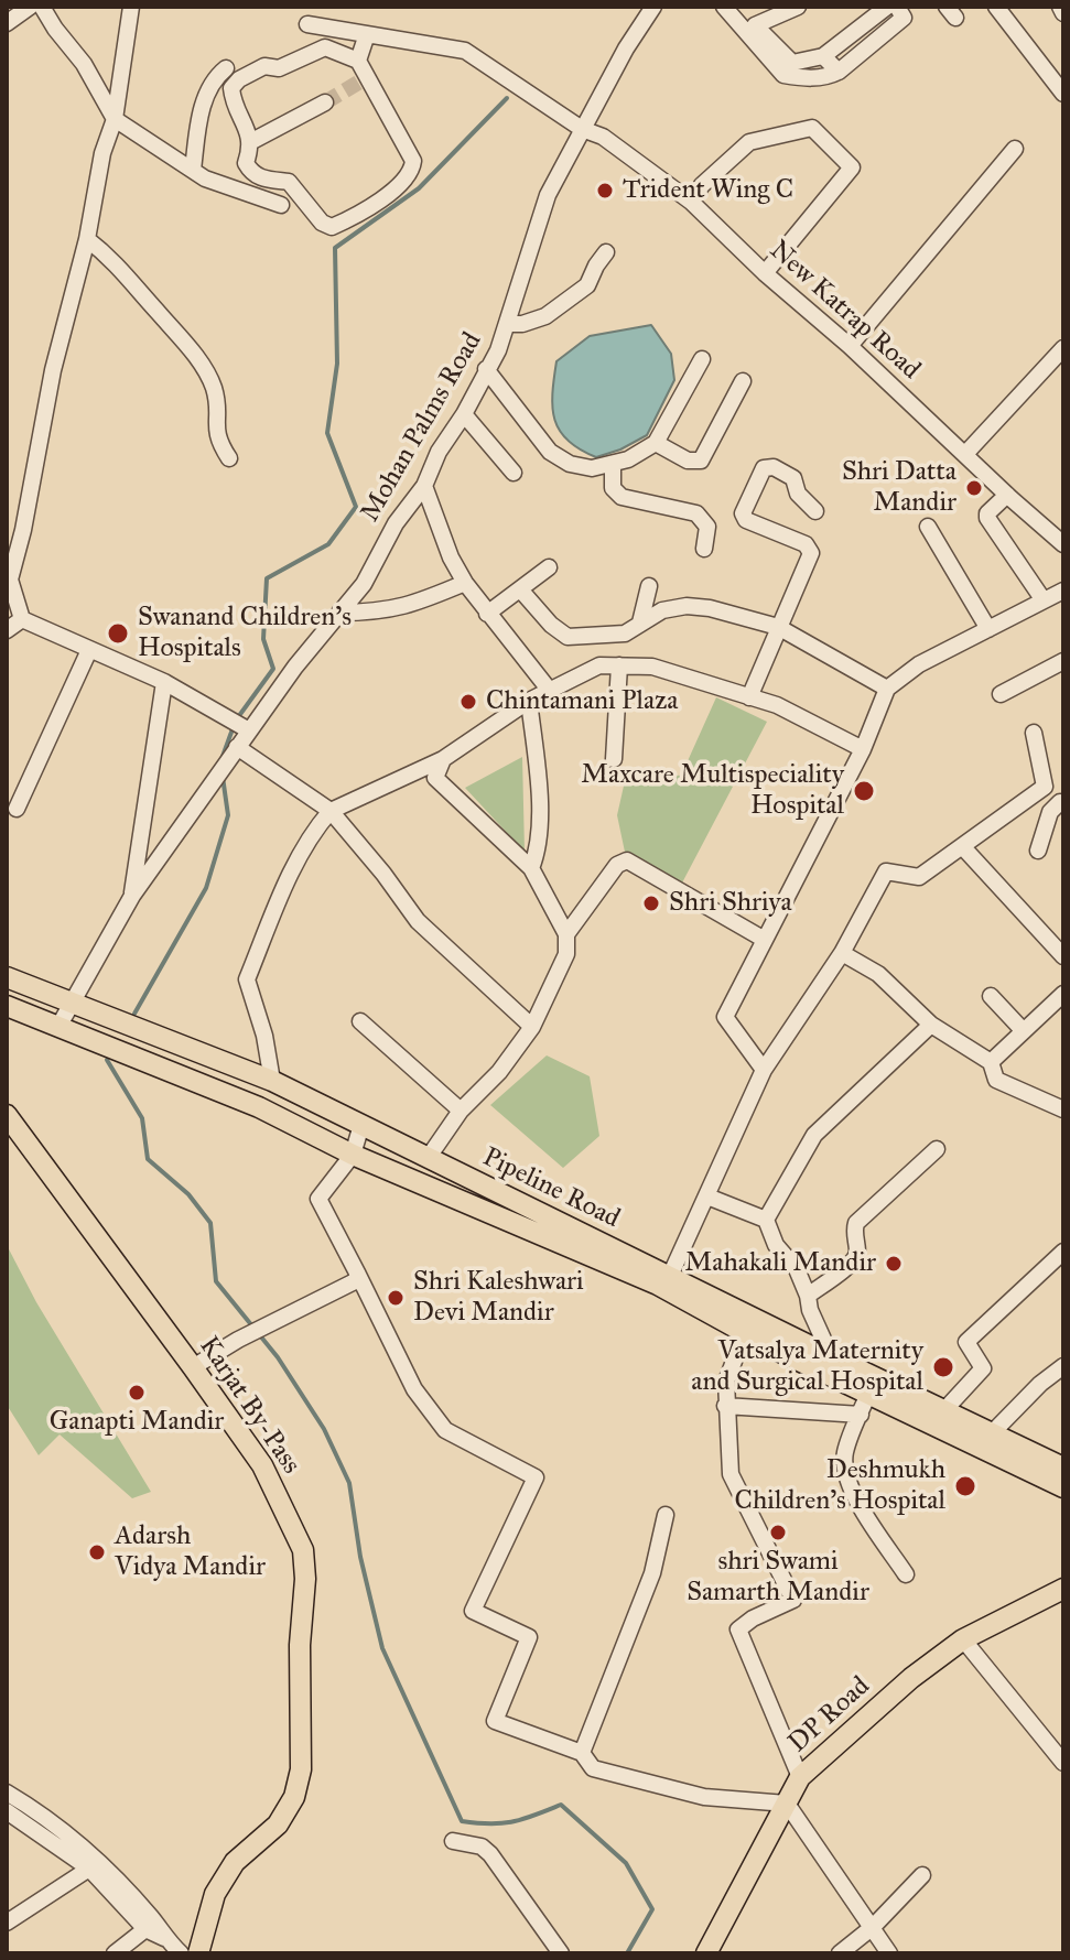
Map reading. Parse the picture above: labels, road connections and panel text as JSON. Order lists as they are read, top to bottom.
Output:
{
  "streets": {
    "main road": ["Pipeline Road", "Karjat By-Pass", "DP Road"],
    "street": ["New Katrap Road", "Mohan Palms Road"]
  },
  "crossings": [
    ["New Katrap Road", "Mohan Palms Road"]
  ],
  "places": [
    "Trident Wing C",
    "Shri Datta Mandir",
    "Swanand Children's Hospitals",
    "Chintamani Plaza",
    "Maxcare Multispeciality Hospital",
    "Shri Shriya",
    "Mahakali Mandir",
    "Shri Kaleshwari Devi Mandir",
    "Vatsalya Maternity and Surgical Hospital",
    "Ganapti Mandir",
    "Deshmukh Children's Hospital",
    "shri Swami Samarth Mandir",
    "Adarsh Vidya Mandir"
  ]
}
